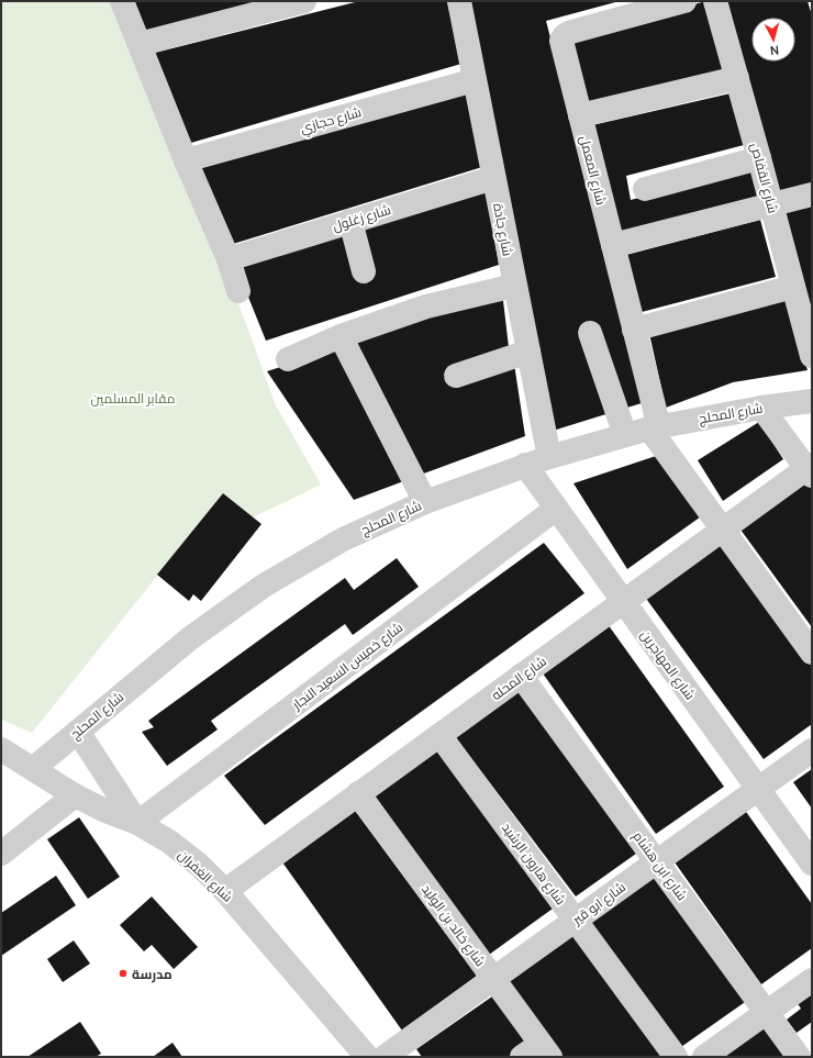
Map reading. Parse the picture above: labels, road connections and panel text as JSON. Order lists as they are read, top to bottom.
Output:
{
  "streets": {
    "street": [
      "شارع حجازي",
      "شارع المعمل",
      "شارع القفاص",
      "شارع زغلول",
      "شارع جادة",
      "شارع المحلج",
      "شارع المهاجرين",
      "شارع خميس السعيد النجار",
      "شارع المحله",
      "شارع هارون الرشيد",
      "شارع ابن هشام",
      "شارع الغفران",
      "شارع ابو قير",
      "شارع خالد بن الوليد"
    ]
  },
  "crossings": [
    ["شارع حجازي", "شارع جادة"],
    ["شارع المعمل", "شارع المحلج"],
    ["شارع زغلول", "شارع جادة"],
    ["شارع جادة", "شارع المحلج"],
    ["شارع المحلج", "شارع المهاجرين"],
    ["شارع المحلج", "شارع الغفران"],
    ["شارع المهاجرين", "شارع خميس السعيد النجار"],
    ["شارع المهاجرين", "شارع المحله"],
    ["شارع المهاجرين", "شارع ابو قير"],
    ["شارع خميس السعيد النجار", "شارع الغفران"],
    ["شارع المحله", "شارع هارون الرشيد"],
    ["شارع المحله", "شارع ابن هشام"],
    ["شارع المحله", "شارع الغفران"],
    ["شارع المحله", "شارع خالد بن الوليد"],
    ["شارع هارون الرشيد", "شارع ابو قير"],
    ["شارع ابن هشام", "شارع ابو قير"],
    ["شارع ابو قير", "شارع خالد بن الوليد"]
  ],
  "parks": ["مقابر المسلمين"],
  "places": ["مدرسة"],
  "north": "bottom"
}
